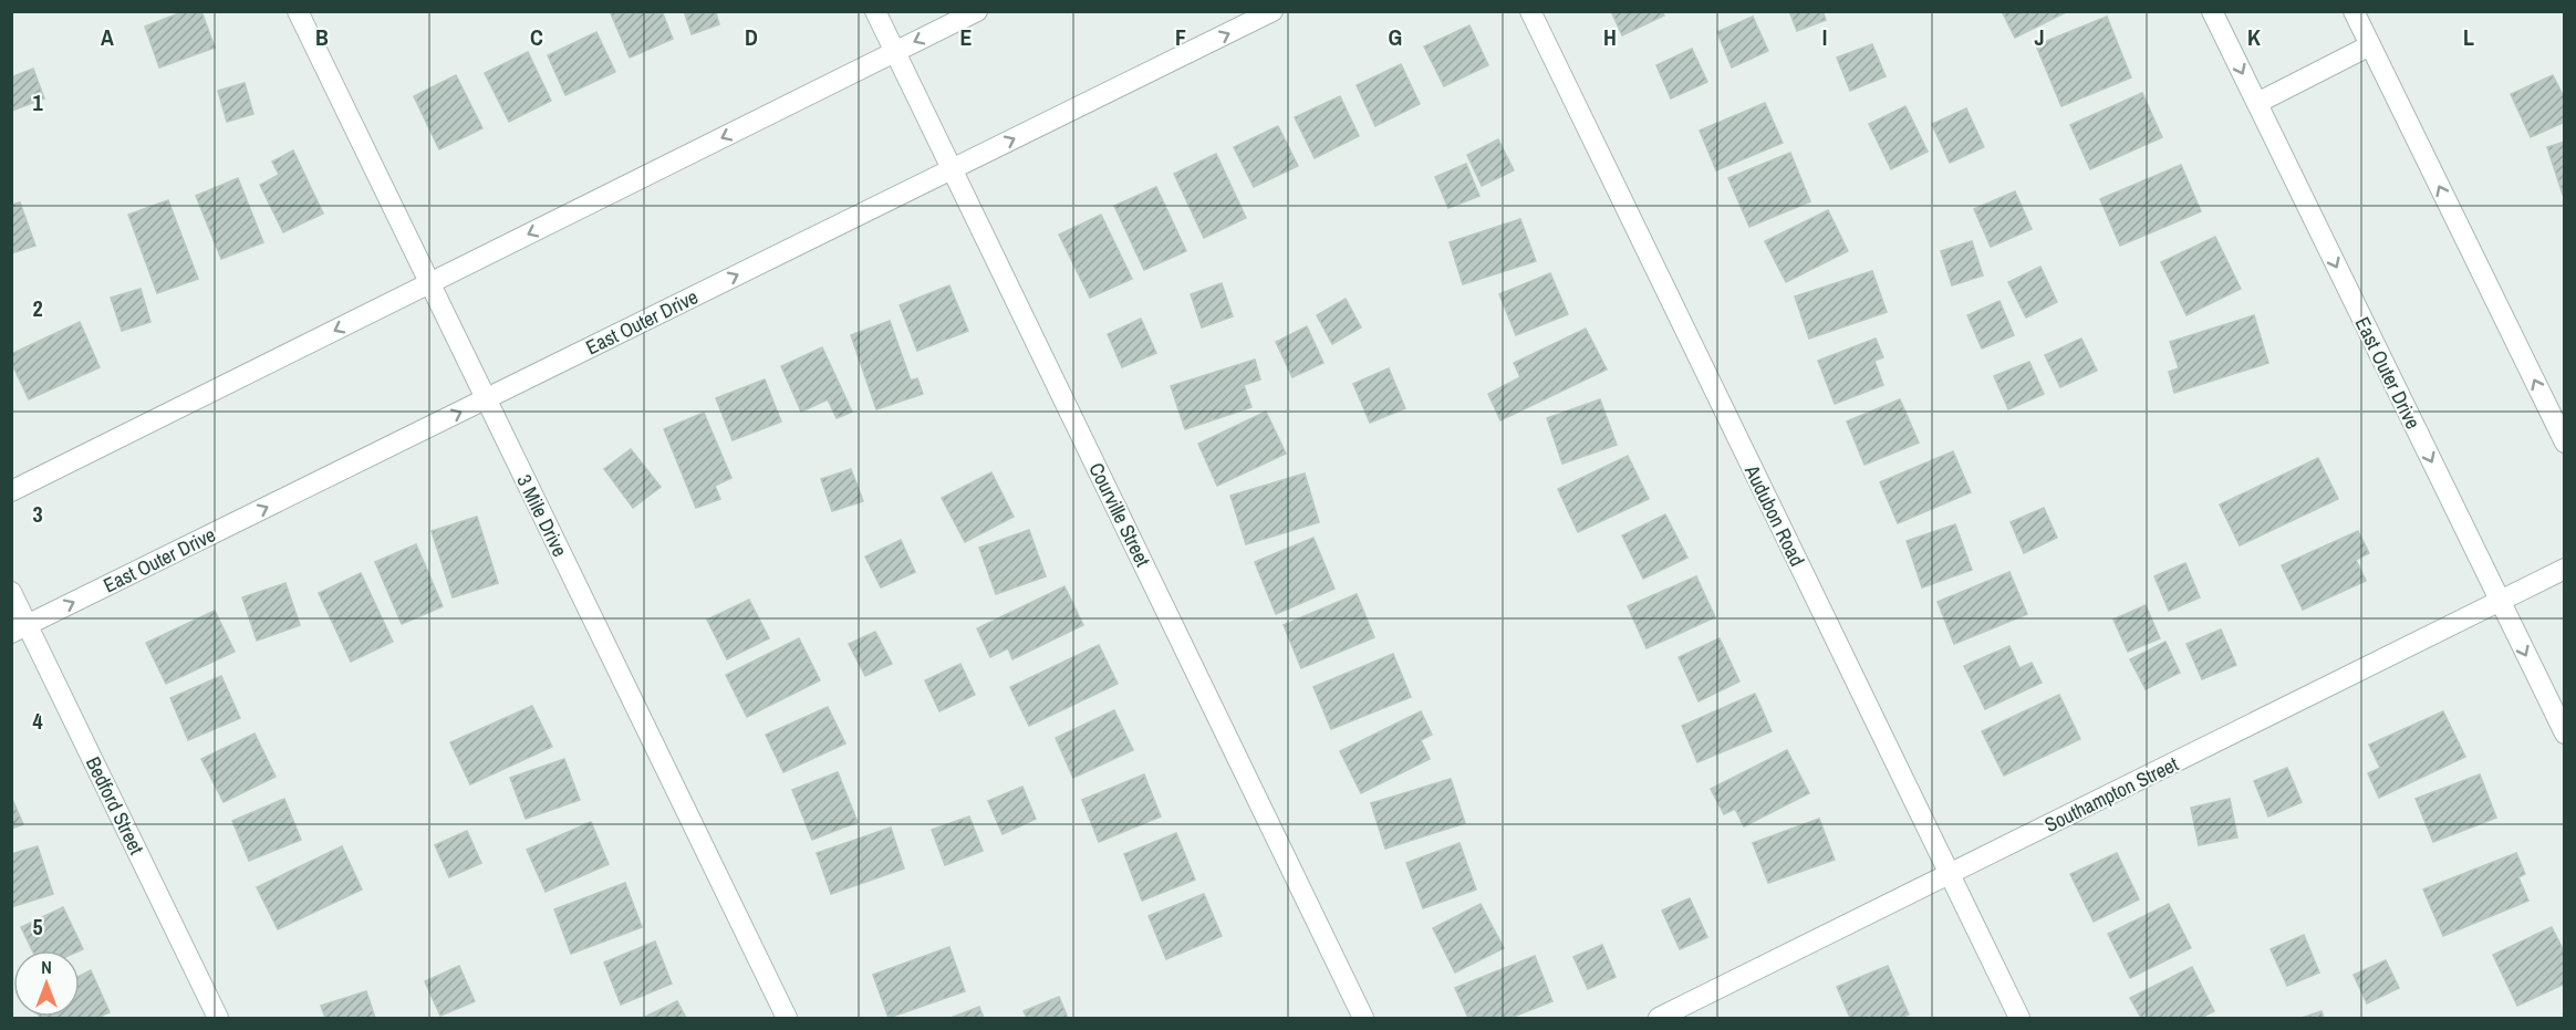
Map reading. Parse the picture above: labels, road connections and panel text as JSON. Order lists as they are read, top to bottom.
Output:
{
  "streets": {
    "street": [
      "East Outer Drive",
      "Courville Street",
      "3 Mile Drive",
      "Audubon Road",
      "Southampton Street",
      "Bedford Street"
    ]
  },
  "crossings": [
    ["East Outer Drive", "Courville Street"],
    ["East Outer Drive", "3 Mile Drive"],
    ["East Outer Drive", "Southampton Street"],
    ["East Outer Drive", "Bedford Street"],
    ["Audubon Road", "Southampton Street"]
  ],
  "north": "top",
  "grid": {
    "columns": [
      "A",
      "B",
      "C",
      "D",
      "E",
      "F",
      "G",
      "H",
      "I",
      "J",
      "K",
      "L"
    ],
    "rows": [
      "1",
      "2",
      "3",
      "4",
      "5"
    ]
  }
}
